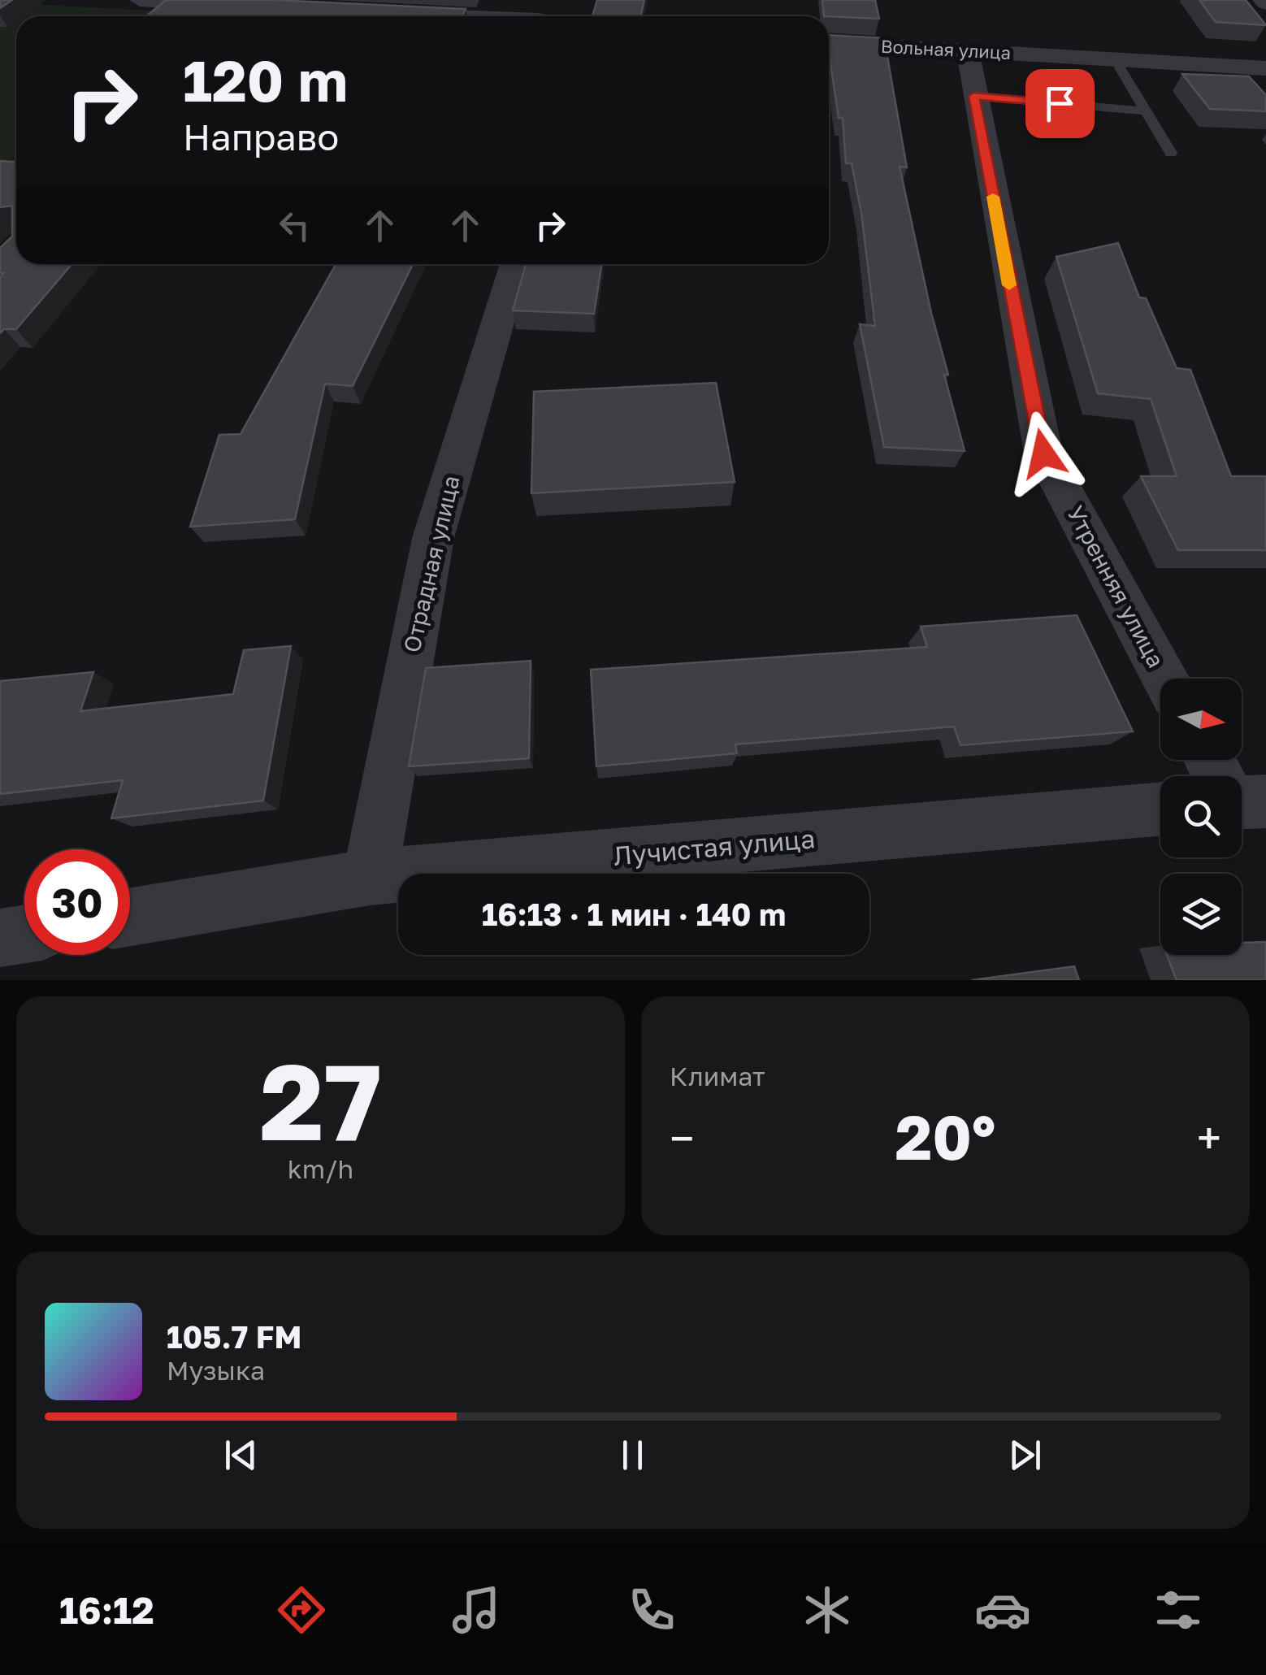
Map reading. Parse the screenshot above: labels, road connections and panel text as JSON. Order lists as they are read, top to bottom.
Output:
{
  "streets": {
    "street": [
      "Вольная улица",
      "Отрадная улица",
      "Утренняя улица",
      "Лучистая улица"
    ]
  },
  "crossings": [
    ["Вольная улица", "Утренняя улица"],
    ["Отрадная улица", "Лучистая улица"]
  ],
  "north": "right",
  "page": {
    "turn": ["120 m", "Направо"],
    "limit": "30",
    "trip": "16:13 · 1 мин · 140 m",
    "tile": [
      ["27", "km/h"],
      "Климат"
    ],
    "heat": ["−", "20°", "+"],
    "song": ["105.7 FM", "Музыка"],
    "tabs": "16:12"
  }
}
